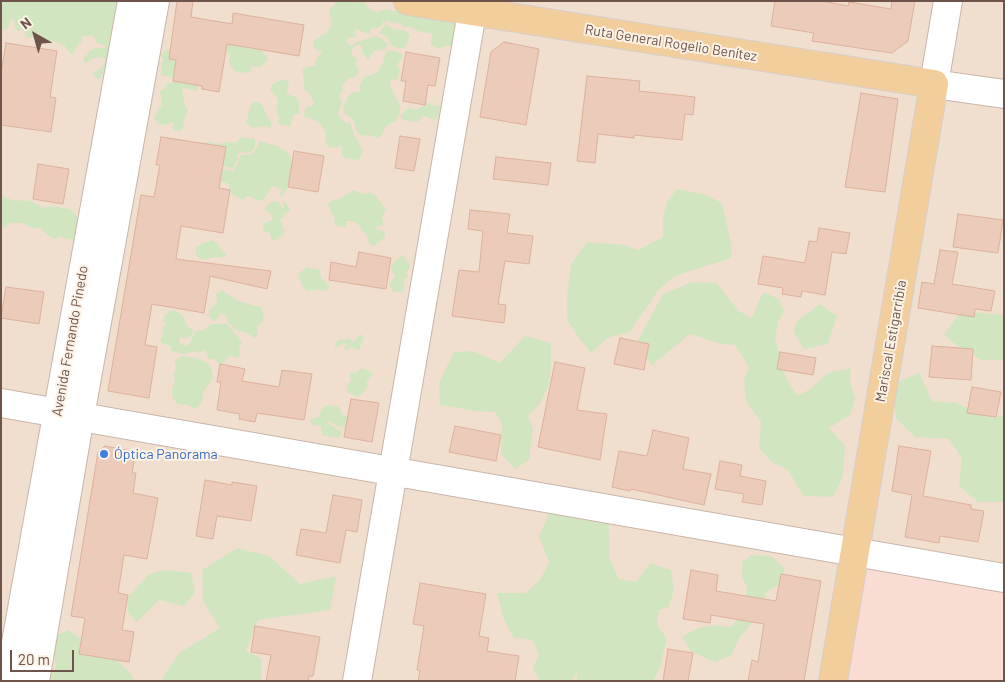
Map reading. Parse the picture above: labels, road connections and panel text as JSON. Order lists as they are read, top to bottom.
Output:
{
  "streets": {
    "main road": ["Ruta General Rogelio Benítez", "Mariscal Estigarribia"],
    "street": ["Avenida Fernando Pinedo"]
  },
  "crossings": [
    ["Ruta General Rogelio Benítez", "Mariscal Estigarribia"]
  ],
  "places": ["Óptica Panorama"],
  "scale_bar": "20 m",
  "north": "top left"
}
